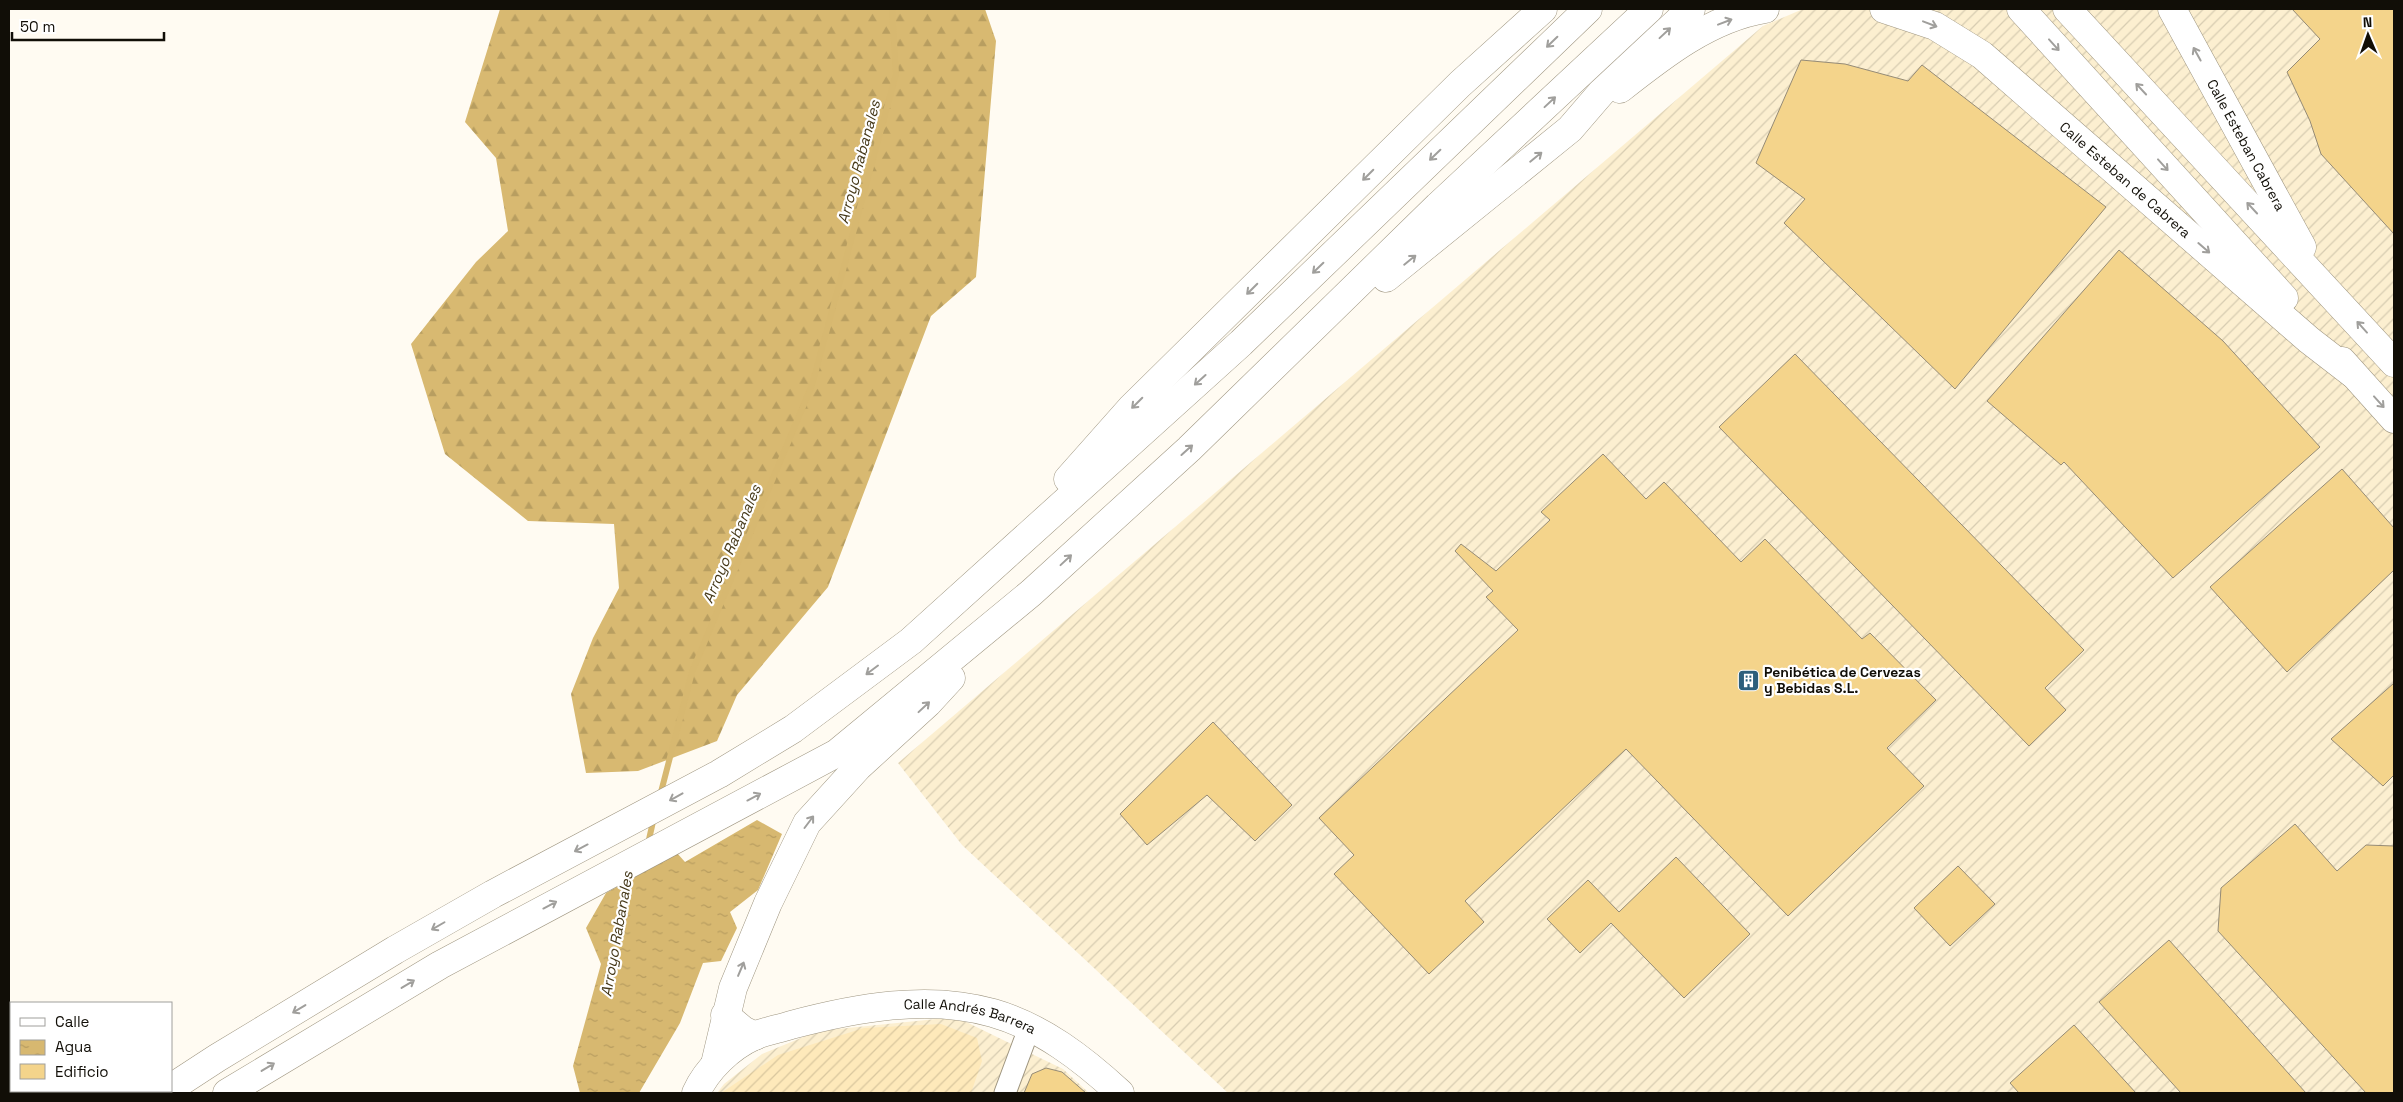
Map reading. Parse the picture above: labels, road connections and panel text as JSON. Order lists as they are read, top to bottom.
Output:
{
  "streets": {
    "main road": ["Calle Esteban Cabrera", "Calle Esteban de Cabrera", "Calle Andrés Barrera"]
  },
  "water": ["Arroyo Rabanales"],
  "places": {
    "building": ["Penibética de Cervezas y Bebidas S.L."]
  },
  "legend": ["Calle", "Agua", "Edificio"],
  "scale_bar": "50 m",
  "north": "top"
}
